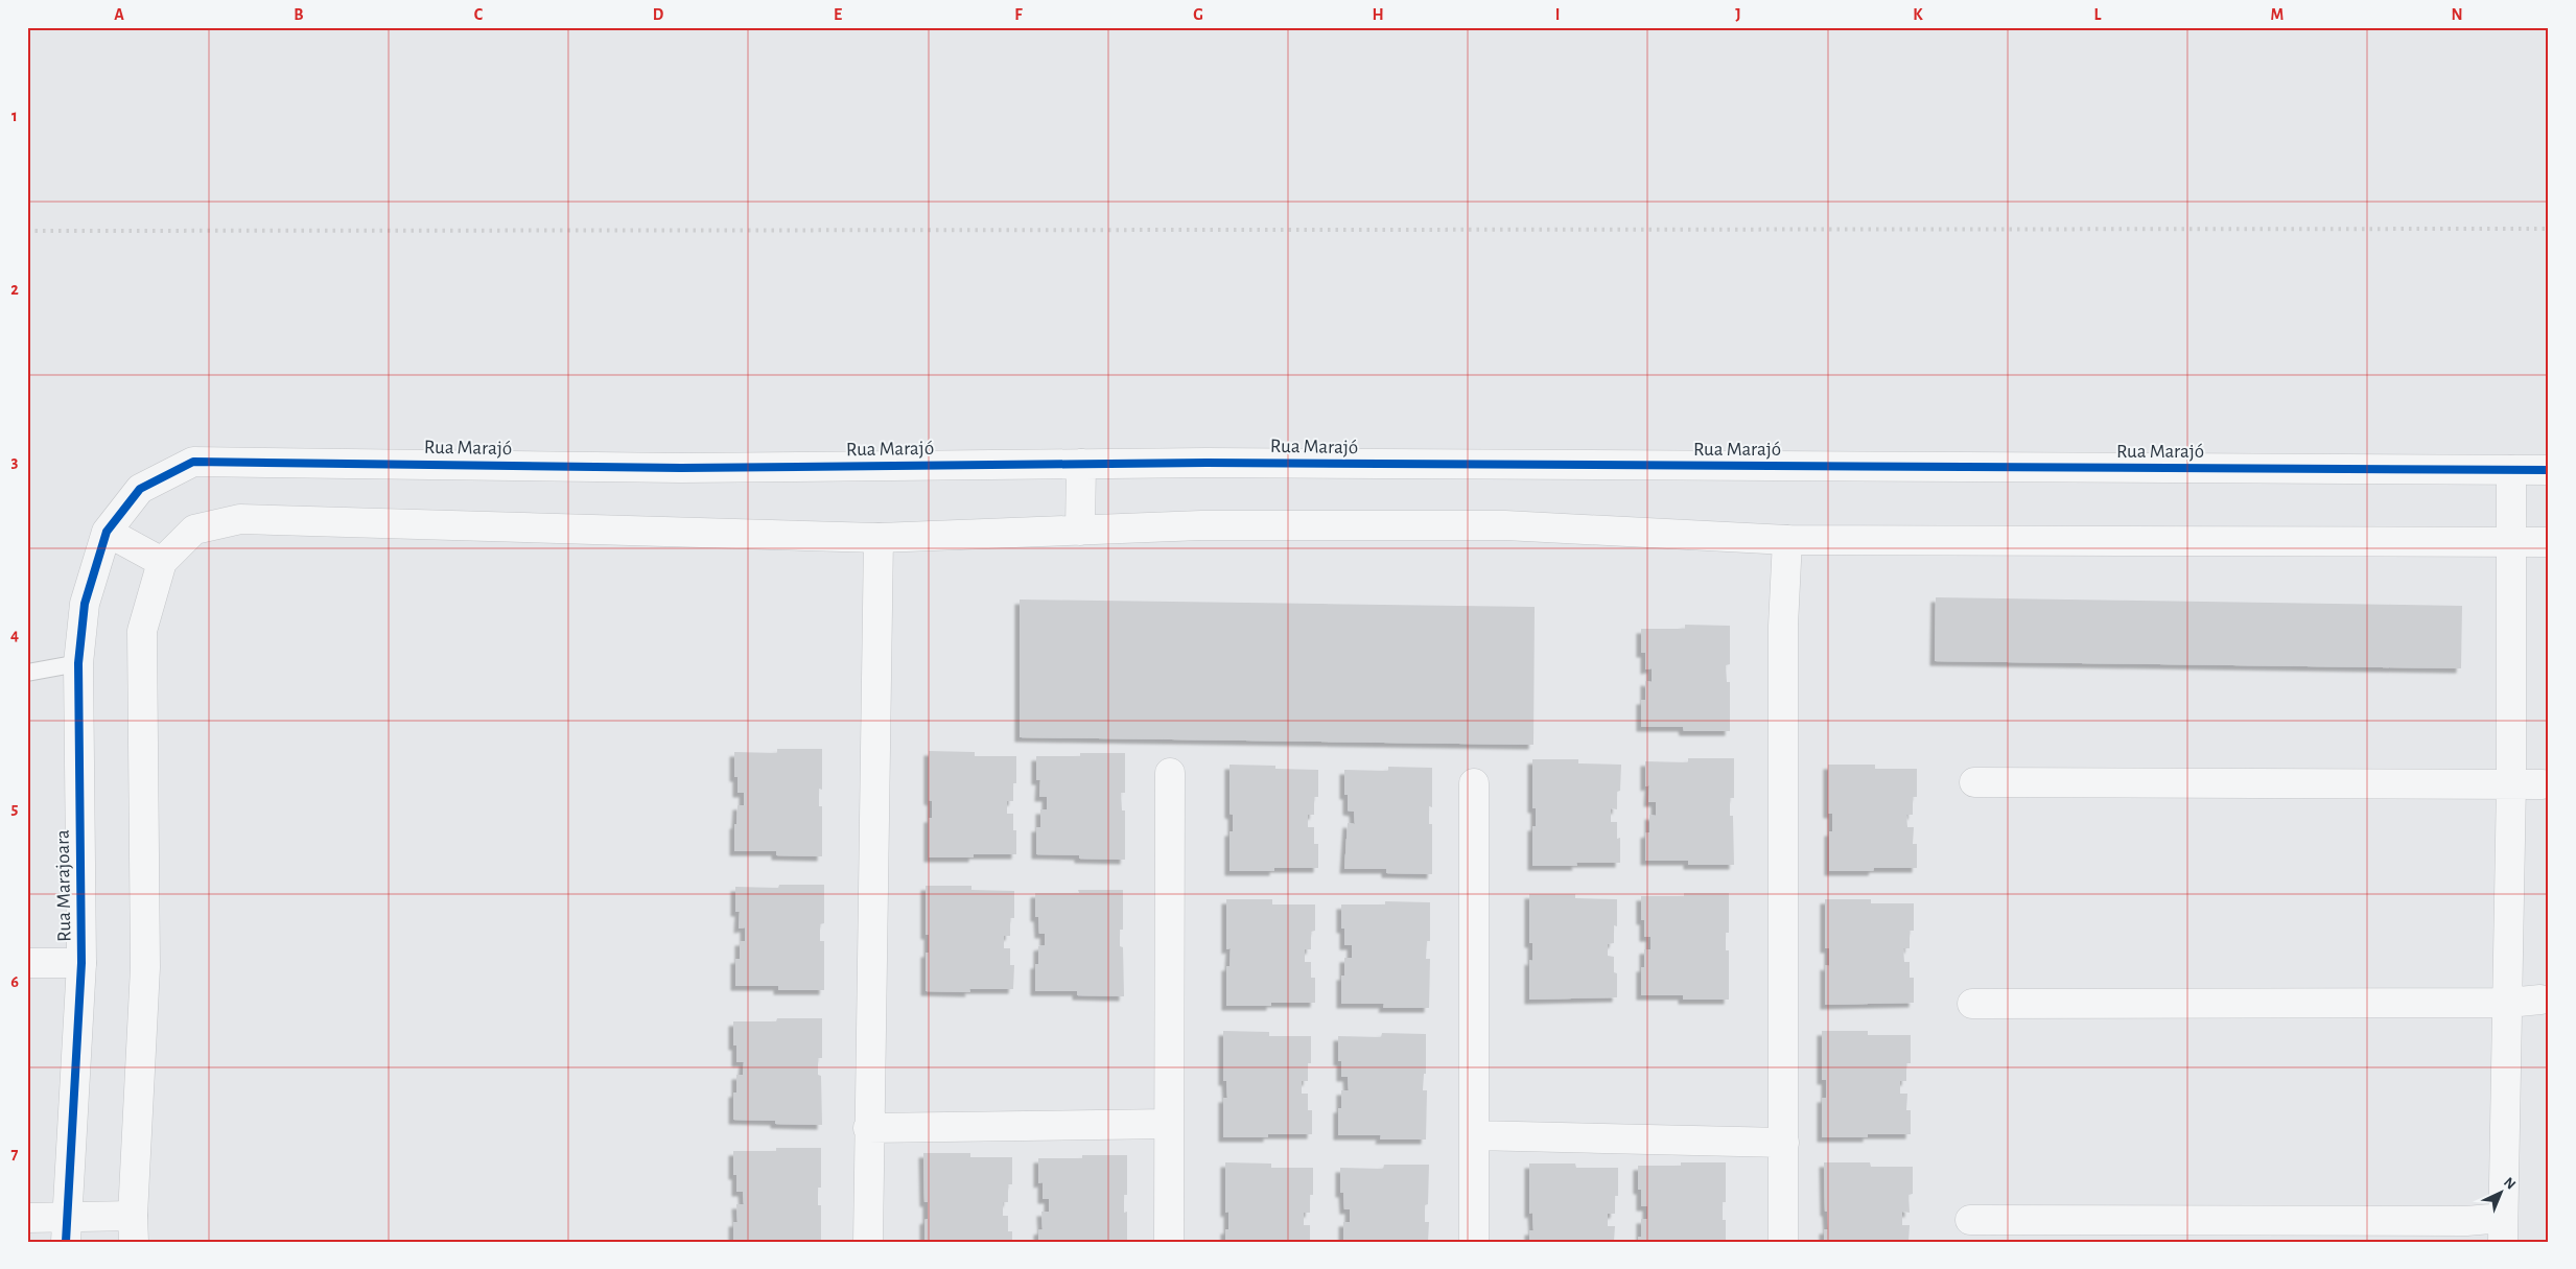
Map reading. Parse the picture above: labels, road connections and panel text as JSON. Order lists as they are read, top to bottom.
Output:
{
  "streets": {
    "street": ["Rua Marajó", "Rua Marajoara"]
  },
  "crossings": [
    ["Rua Marajó", "Rua Marajoara"]
  ],
  "north": "top right",
  "grid": {
    "columns": [
      "A",
      "B",
      "C",
      "D",
      "E",
      "F",
      "G",
      "H",
      "I",
      "J",
      "K",
      "L",
      "M",
      "N"
    ],
    "rows": [
      "1",
      "2",
      "3",
      "4",
      "5",
      "6",
      "7"
    ]
  }
}
